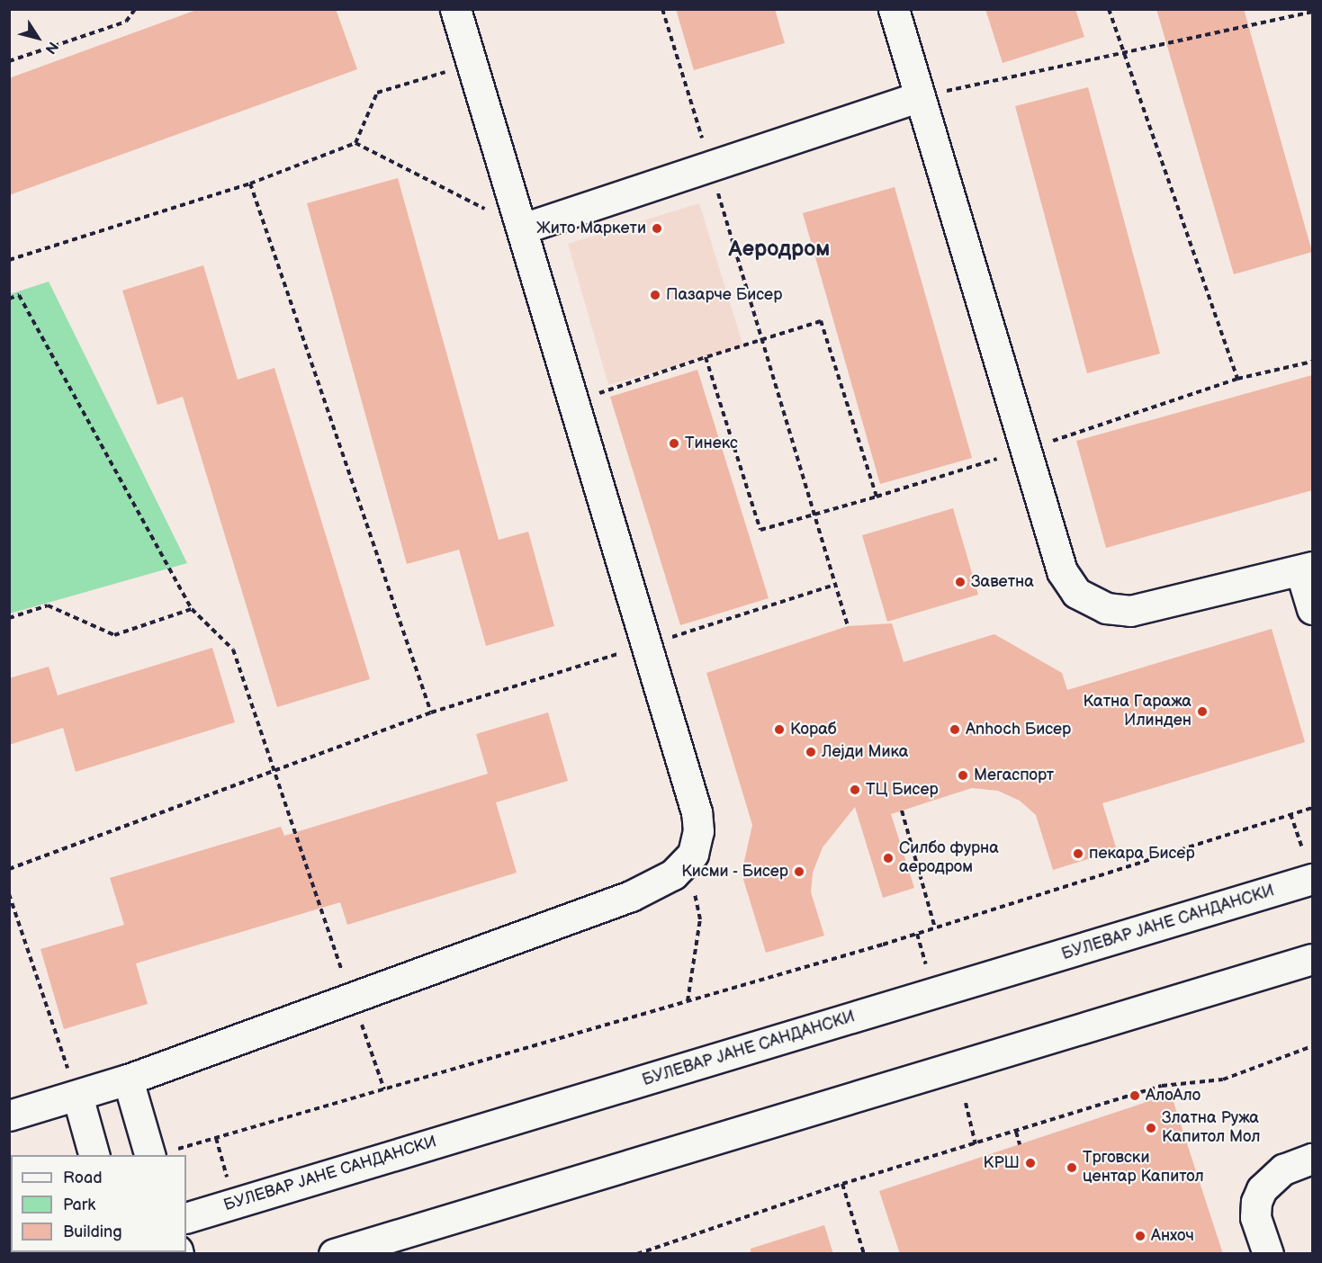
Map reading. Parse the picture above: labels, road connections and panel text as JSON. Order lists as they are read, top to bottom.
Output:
{
  "streets": {
    "street": ["БУЛЕВАР ЈАНЕ САНДАНСКИ"]
  },
  "districts": ["Аеродром"],
  "places": [
    "Жито Маркети",
    "Пазарче Бисер",
    "Тинекс",
    "Заветна",
    "Катна Гаража Илинден",
    "Кораб",
    "Anhoch Бисер",
    "Лејди Мика",
    "Мегаспорт",
    "ТЦ Бисер",
    "пекара Бисер",
    "Силбо фурна аеродром",
    "Кисми - Бисер",
    "АлоАло",
    "Златна Ружа Капитол Мол",
    "КРШ",
    "Трговски центар Капитол",
    "Анхоч"
  ],
  "legend": ["Road", "Park", "Building"],
  "north": "bottom right"
}
